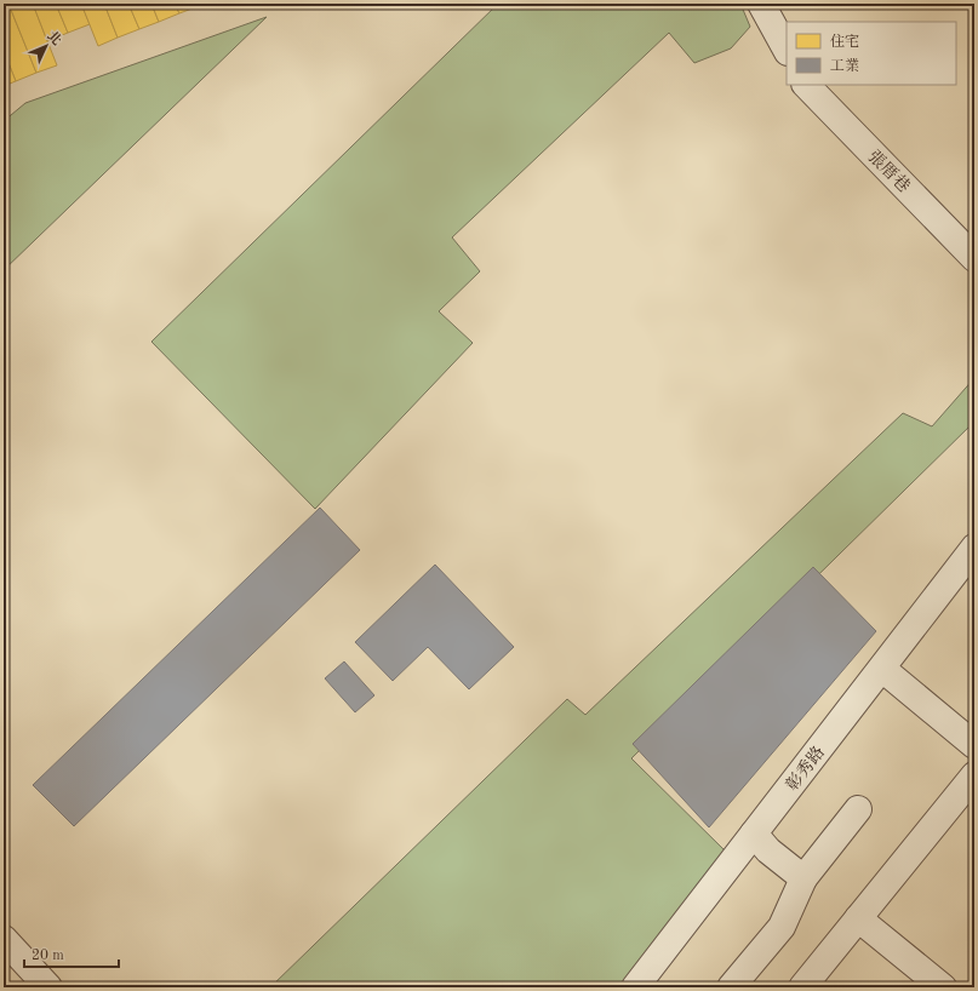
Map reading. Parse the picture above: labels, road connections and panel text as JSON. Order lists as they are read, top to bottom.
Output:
{
  "streets": {
    "street": ["張厝巷", "彰秀路"]
  },
  "legend": ["住宅", "工業"],
  "scale_bar": "20 m",
  "north": "top right"
}
